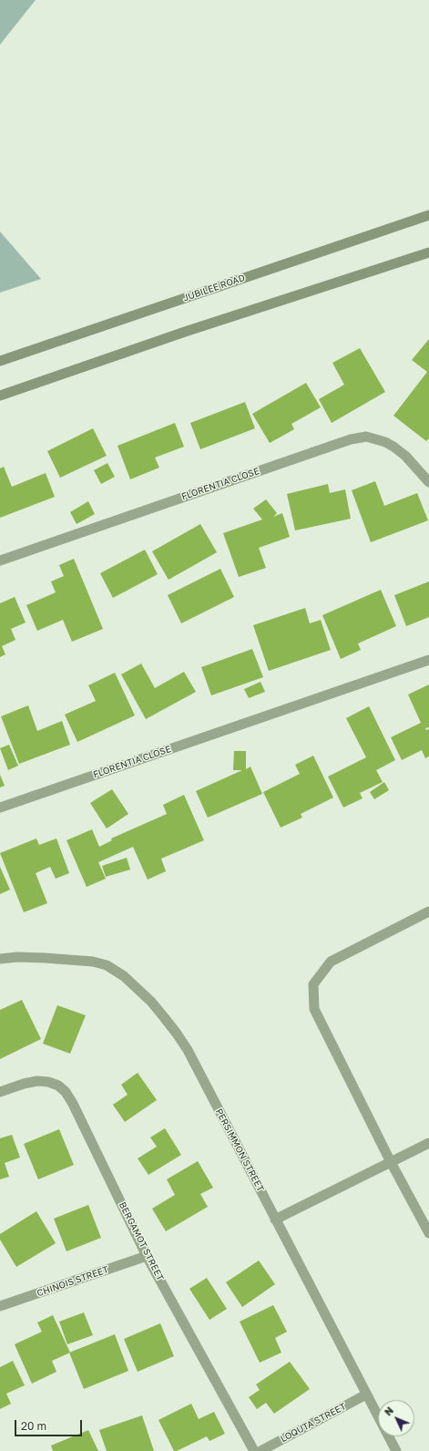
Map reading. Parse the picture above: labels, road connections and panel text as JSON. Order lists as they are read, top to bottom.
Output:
{
  "streets": {
    "main road": ["JUBILEE ROAD"],
    "street": [
      "FLORENTIA CLOSE",
      "PERSIMMON STREET",
      "BERGAMOT STREET",
      "CHINOIS STREET",
      "LOQUTA STREET"
    ]
  },
  "crossings": [
    ["PERSIMMON STREET", "LOQUTA STREET"],
    ["BERGAMOT STREET", "CHINOIS STREET"]
  ],
  "scale_bar": "20 m",
  "north": "top left"
}
